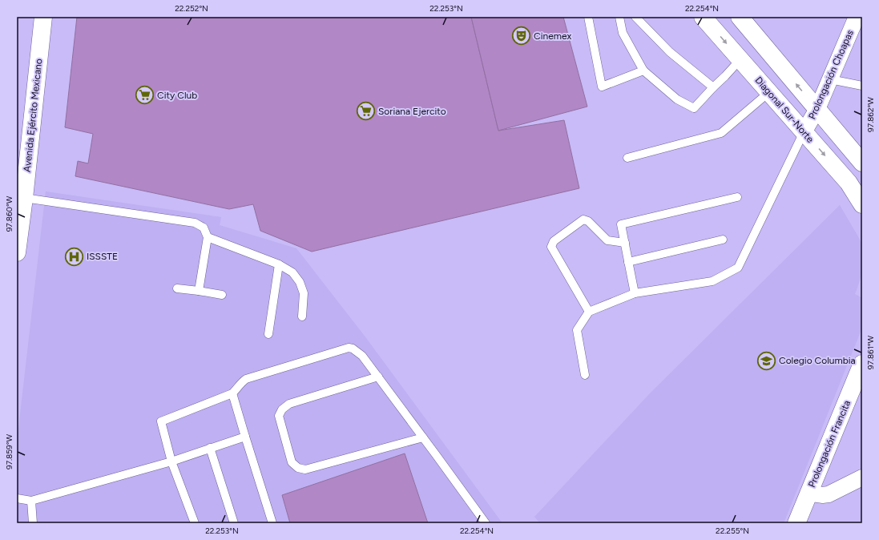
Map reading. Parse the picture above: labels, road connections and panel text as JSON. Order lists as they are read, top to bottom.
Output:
{
  "streets": {
    "street": [
      "Prolongación Choapas",
      "Diagonal Sur-Norte",
      "Avenida Ejército Mexicano",
      "Prolongación Francita"
    ]
  },
  "crossings": [
    ["Prolongación Choapas", "Diagonal Sur-Norte"]
  ],
  "places": {
    "theatre": ["Cinemex"],
    "supermarket": ["City Club", "Soriana Ejercito"],
    "hospital": ["ISSSTE"],
    "school or university": ["Colegio Columbia"]
  },
  "coordinates": [
    "22.252°N",
    "22.253°N",
    "22.254°N",
    "97.862°W",
    "97.860°W",
    "97.861°W",
    "97.859°W",
    "22.255°N"
  ]
}
